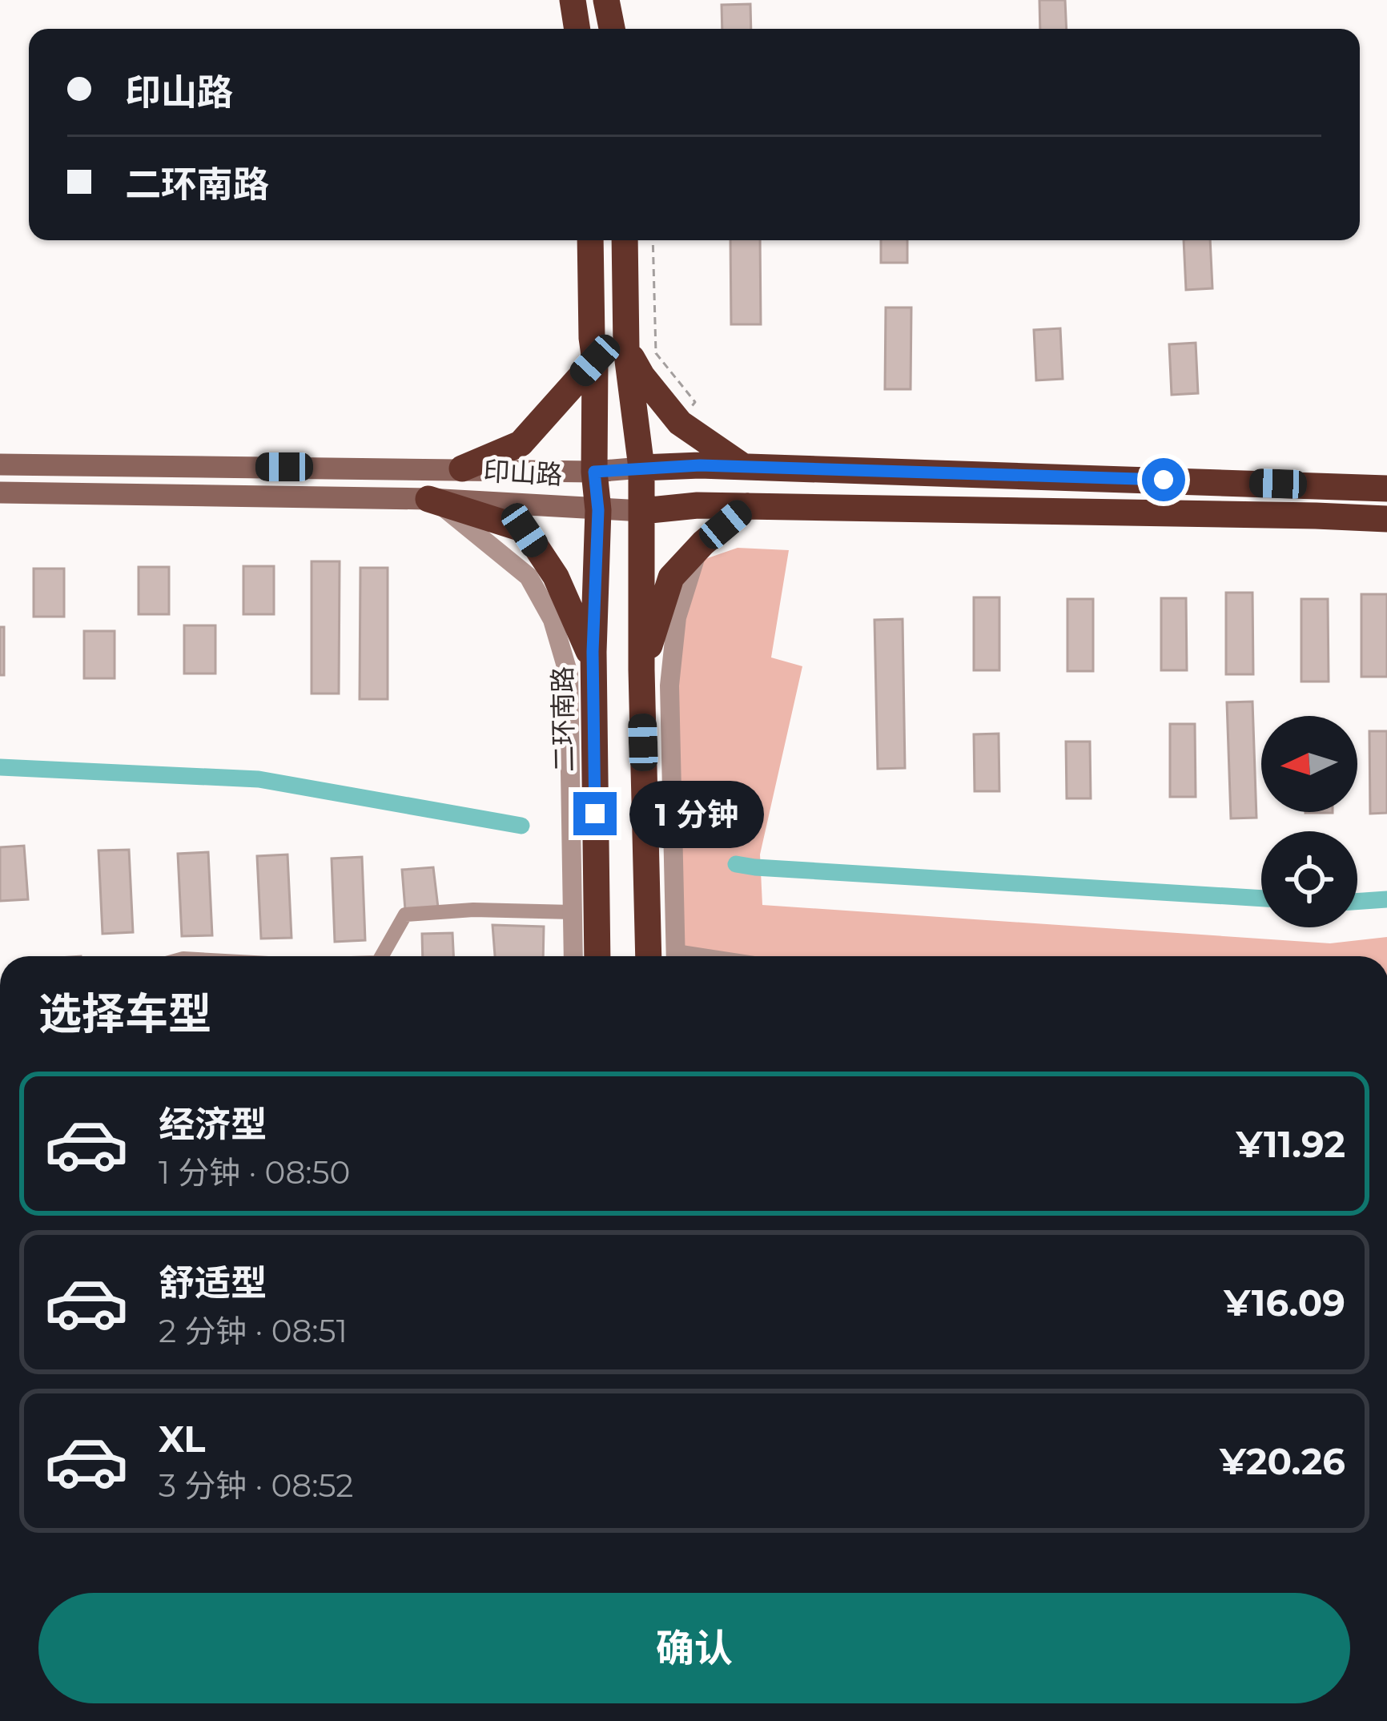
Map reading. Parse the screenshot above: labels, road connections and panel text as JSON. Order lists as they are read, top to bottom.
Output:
{
  "streets": {
    "highway": ["印山路", "二环南路"]
  },
  "crossings": [
    ["印山路", "二环南路"]
  ],
  "north": "left",
  "page": {
    "banner": ["印山路", "二环南路"],
    "bubble": "1 分钟",
    "heading": "选择车型",
    "list": [
      {
        "name": "经济型",
        "note": "1 分钟 · 08:50",
        "value": "¥11.92"
      },
      {
        "name": "舒适型",
        "note": "2 分钟 · 08:51",
        "value": "¥16.09"
      },
      {
        "name": "XL",
        "note": "3 分钟 · 08:52",
        "value": "¥20.26"
      }
    ],
    "buttons": "确认"
  }
}
